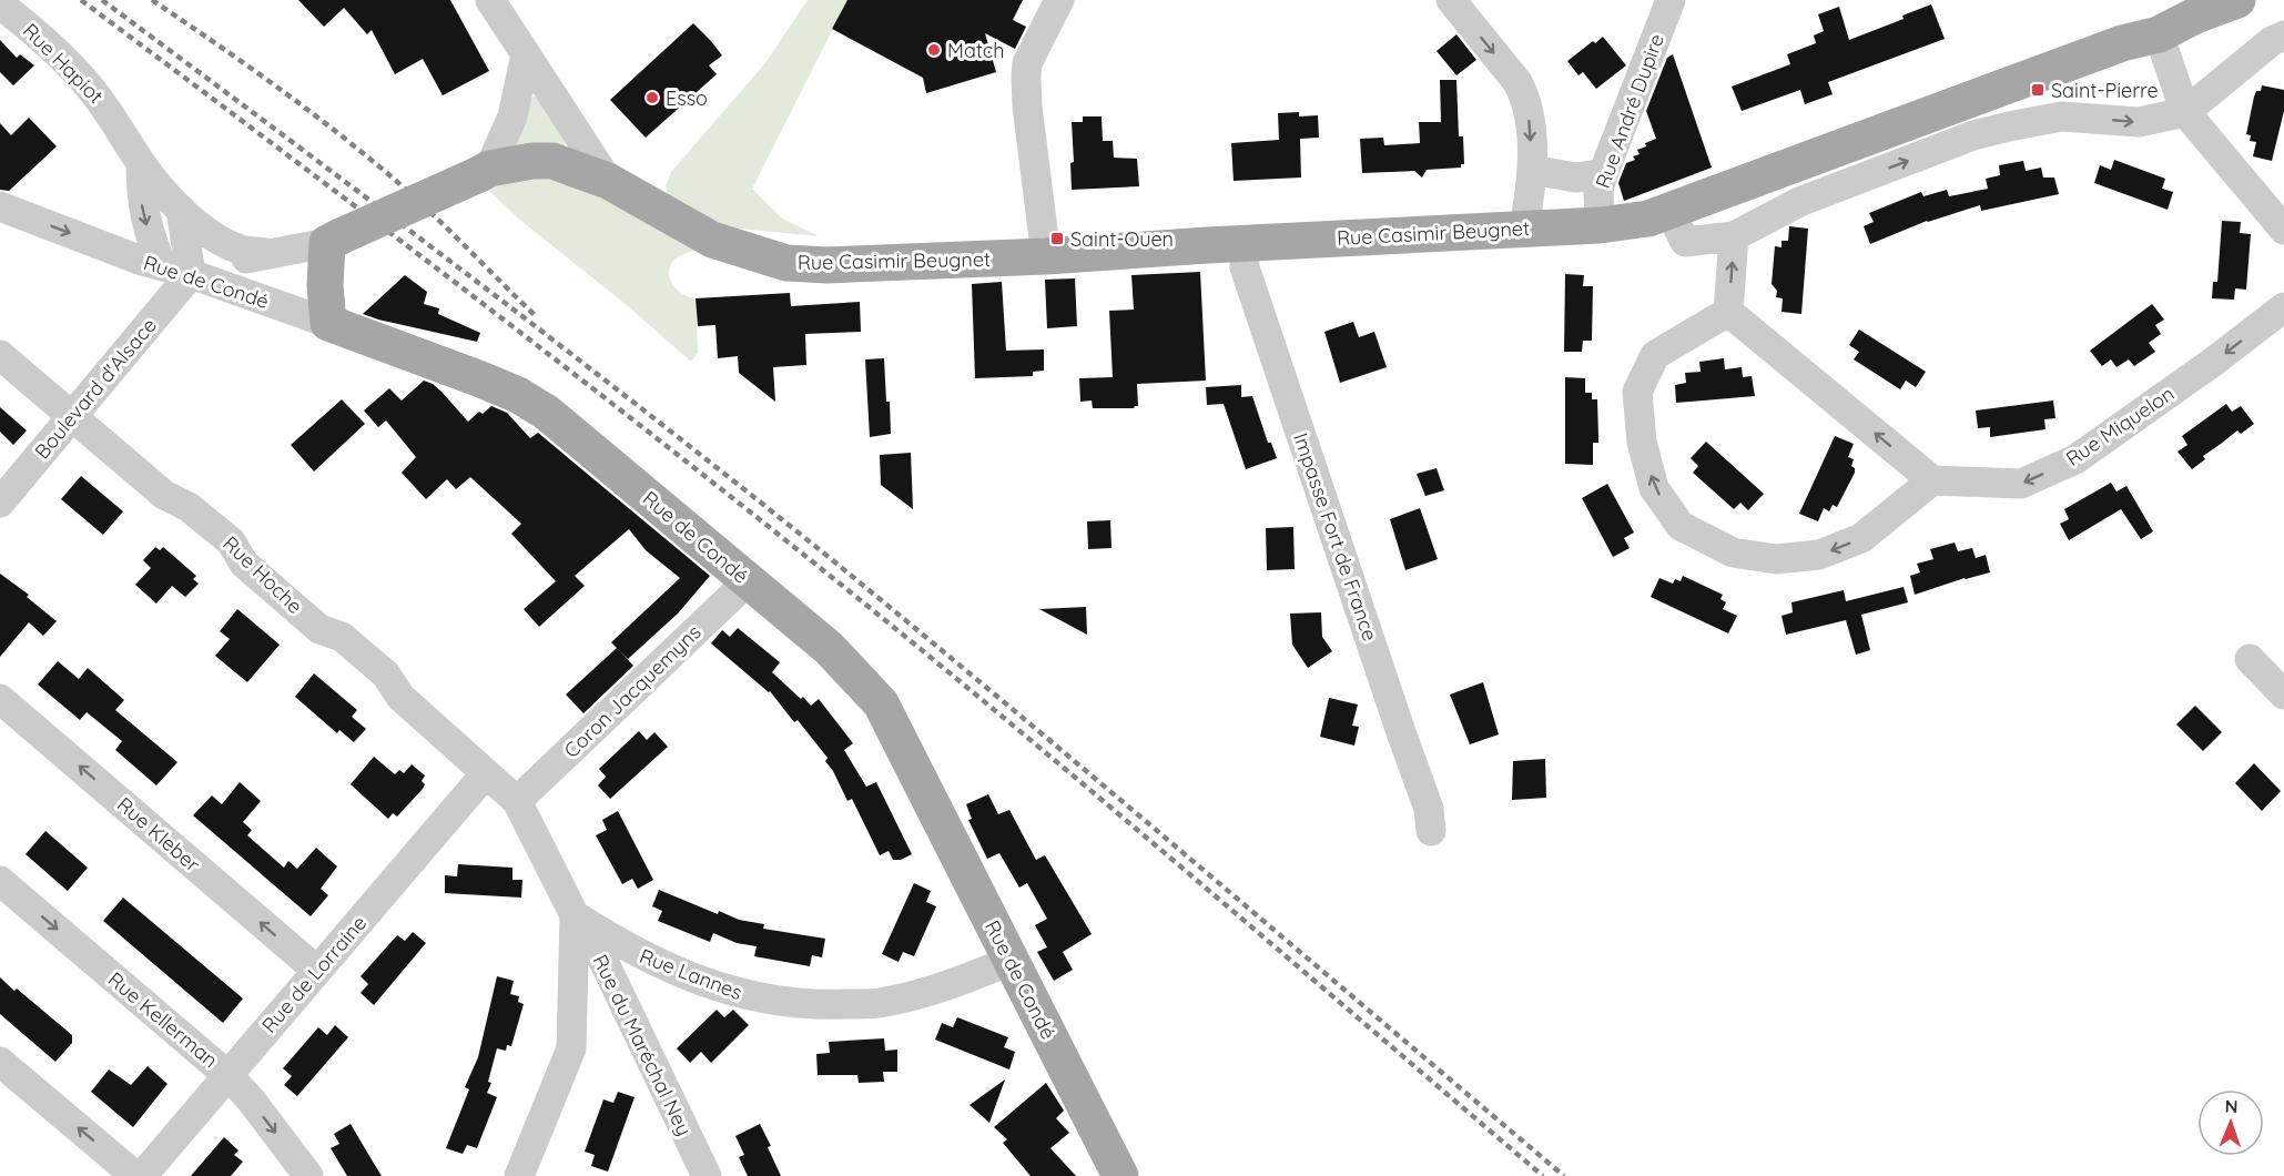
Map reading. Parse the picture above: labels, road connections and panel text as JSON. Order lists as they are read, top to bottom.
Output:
{
  "streets": {
    "main road": ["Rue Casimir Beugnet", "Rue de Condé"],
    "street": [
      "Rue Hapiot",
      "Rue André Dupire",
      "Boulevard d'Alsace",
      "Rue Miquelon",
      "Impasse Fort de France",
      "Rue Hoche",
      "Coron Jacquemyns",
      "Rue Kleber",
      "Rue de Lorraine",
      "Rue Lannes",
      "Rue Kellerman",
      "Rue du Maréchal Ney"
    ]
  },
  "crossings": [
    ["Rue André Dupire", "Rue Casimir Beugnet"],
    ["Rue Casimir Beugnet", "Impasse Fort de France"],
    ["Rue de Condé", "Boulevard d'Alsace"],
    ["Rue de Condé", "Coron Jacquemyns"],
    ["Rue de Condé", "Rue Lannes"],
    ["Boulevard d'Alsace", "Rue Hoche"],
    ["Rue Hoche", "Coron Jacquemyns"],
    ["Rue Hoche", "Rue de Lorraine"],
    ["Rue Hoche", "Rue du Maréchal Ney"],
    ["Coron Jacquemyns", "Rue du Maréchal Ney"],
    ["Rue Kleber", "Rue de Lorraine"],
    ["Rue de Lorraine", "Rue Kellerman"],
    ["Rue Lannes", "Rue du Maréchal Ney"]
  ],
  "one_way": ["Rue Miquelon", "Rue Kleber"],
  "places": {
    "other": ["Match", "Esso"],
    "transit": ["Saint-Pierre", "Saint-Ouen"]
  },
  "north": "top"
}
